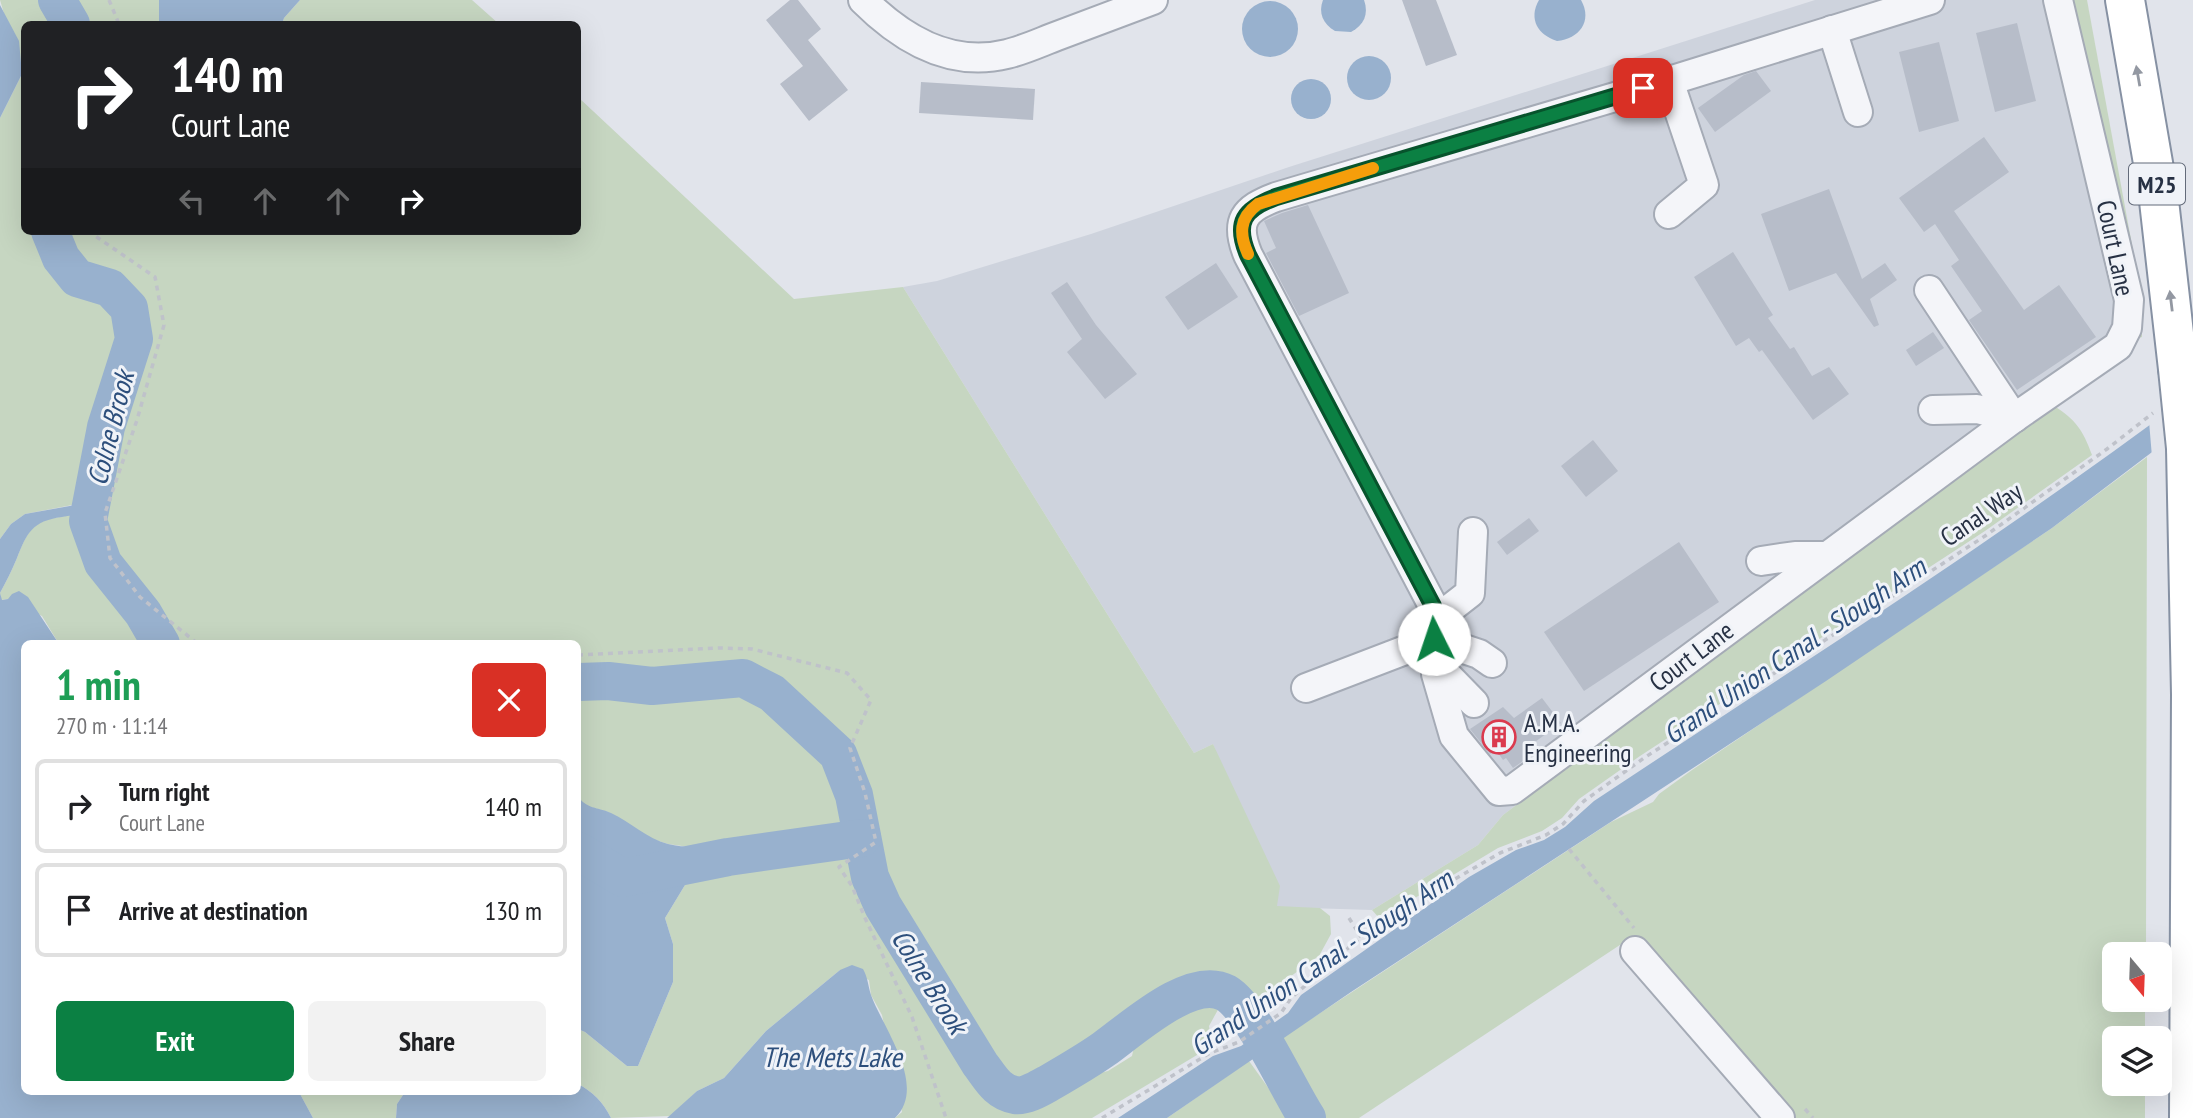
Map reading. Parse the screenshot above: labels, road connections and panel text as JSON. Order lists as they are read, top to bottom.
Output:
{
  "streets": {
    "highway": ["M25"],
    "street": ["Court Lane"],
    "path": ["Canal Way"]
  },
  "water": ["Colne Brook", "Grand Union Canal - Slough Arm", "The Mets Lake"],
  "places": {
    "building": ["A.M.A. Engineering"]
  },
  "north": "bottom",
  "page": {
    "turn": ["140 m", "Court Lane"],
    "heading": ["1 min", "270 m · 11:14"],
    "list": [
      {
        "name": "Turn right",
        "note": "Court Lane",
        "value": "140 m"
      },
      {
        "name": "Arrive at destination",
        "value": "130 m"
      }
    ],
    "buttons": ["Exit", "Share"]
  }
}
